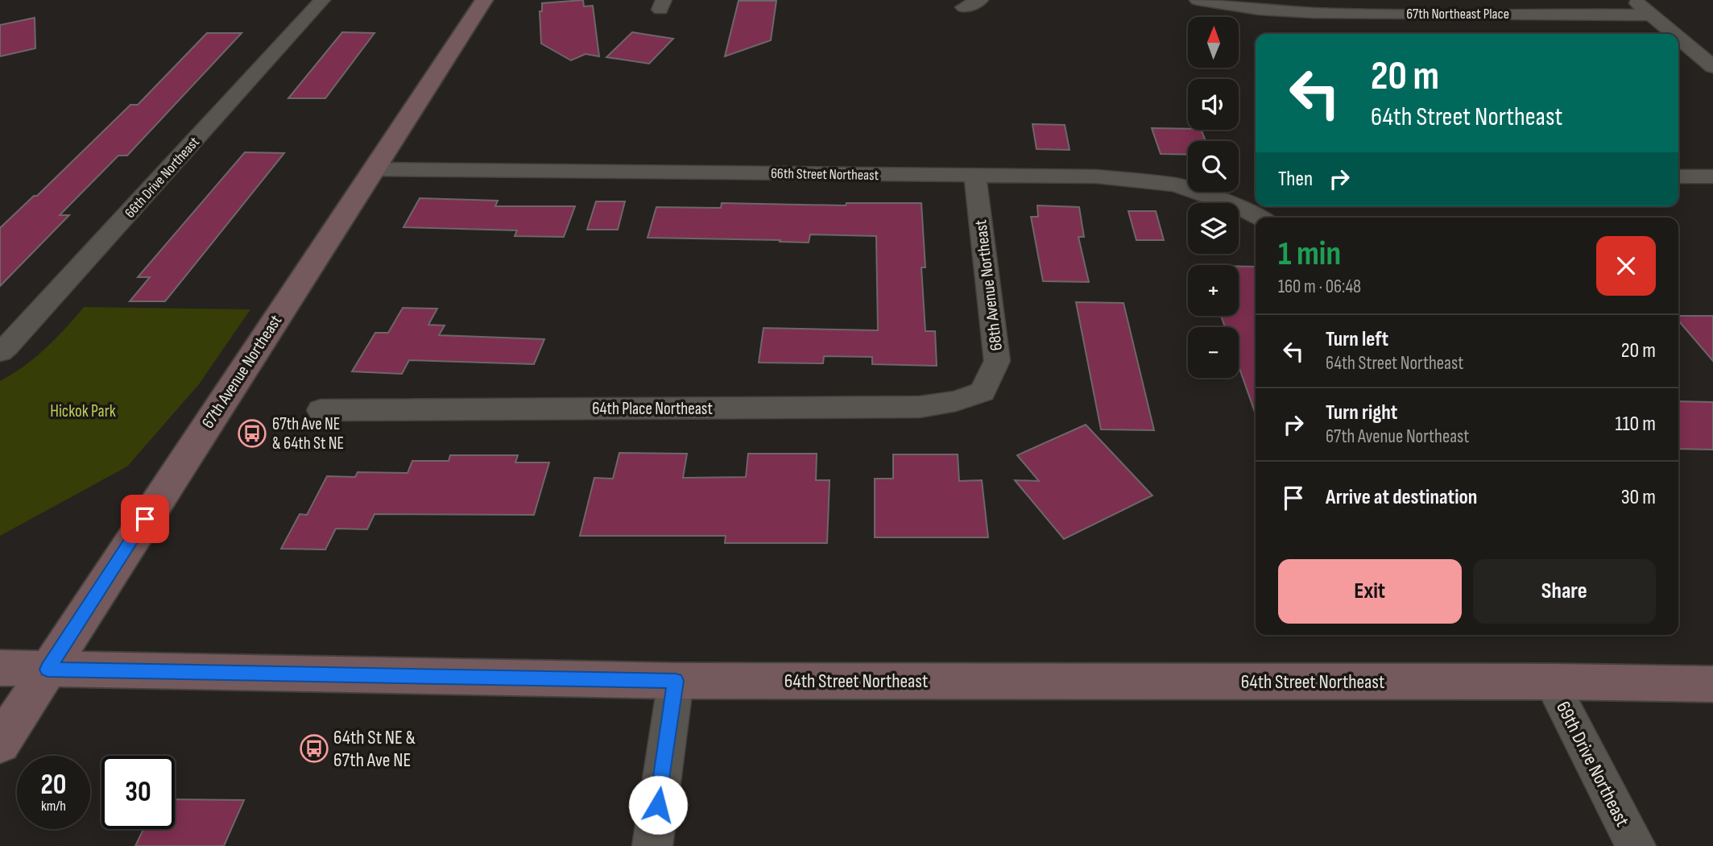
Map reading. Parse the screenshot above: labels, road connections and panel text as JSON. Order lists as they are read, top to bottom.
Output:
{
  "streets": {
    "main road": ["67th Avenue Northeast", "64th Street Northeast"],
    "street": [
      "67th Northeast Place",
      "66th Street Northeast",
      "66th Drive Northeast",
      "68th Avenue Northeast",
      "64th Place Northeast",
      "69th Drive Northeast"
    ]
  },
  "crossings": [
    ["66th Street Northeast", "68th Avenue Northeast"],
    ["66th Street Northeast", "67th Avenue Northeast"],
    ["68th Avenue Northeast", "64th Place Northeast"],
    ["67th Avenue Northeast", "64th Street Northeast"],
    ["64th Street Northeast", "69th Drive Northeast"]
  ],
  "parks": ["Hickok Park"],
  "places": {
    "bus stop": ["67th Ave NE & 64th St NE", "64th St NE & 67th Ave NE"]
  },
  "north": "top",
  "page": {
    "map_buttons": ["+", "−"],
    "turn": ["20 m", "64th Street Northeast"],
    "then": "Then",
    "heading": ["1 min", "160 m · 06:48"],
    "list": [
      {
        "name": "Turn left",
        "note": "64th Street Northeast",
        "value": "20 m"
      },
      {
        "name": "Turn right",
        "note": "67th Avenue Northeast",
        "value": "110 m"
      },
      {
        "name": "Arrive at destination",
        "value": "30 m"
      }
    ],
    "buttons": ["Exit", "Share"],
    "speed": "20 km/h",
    "limit": "30"
  }
}
